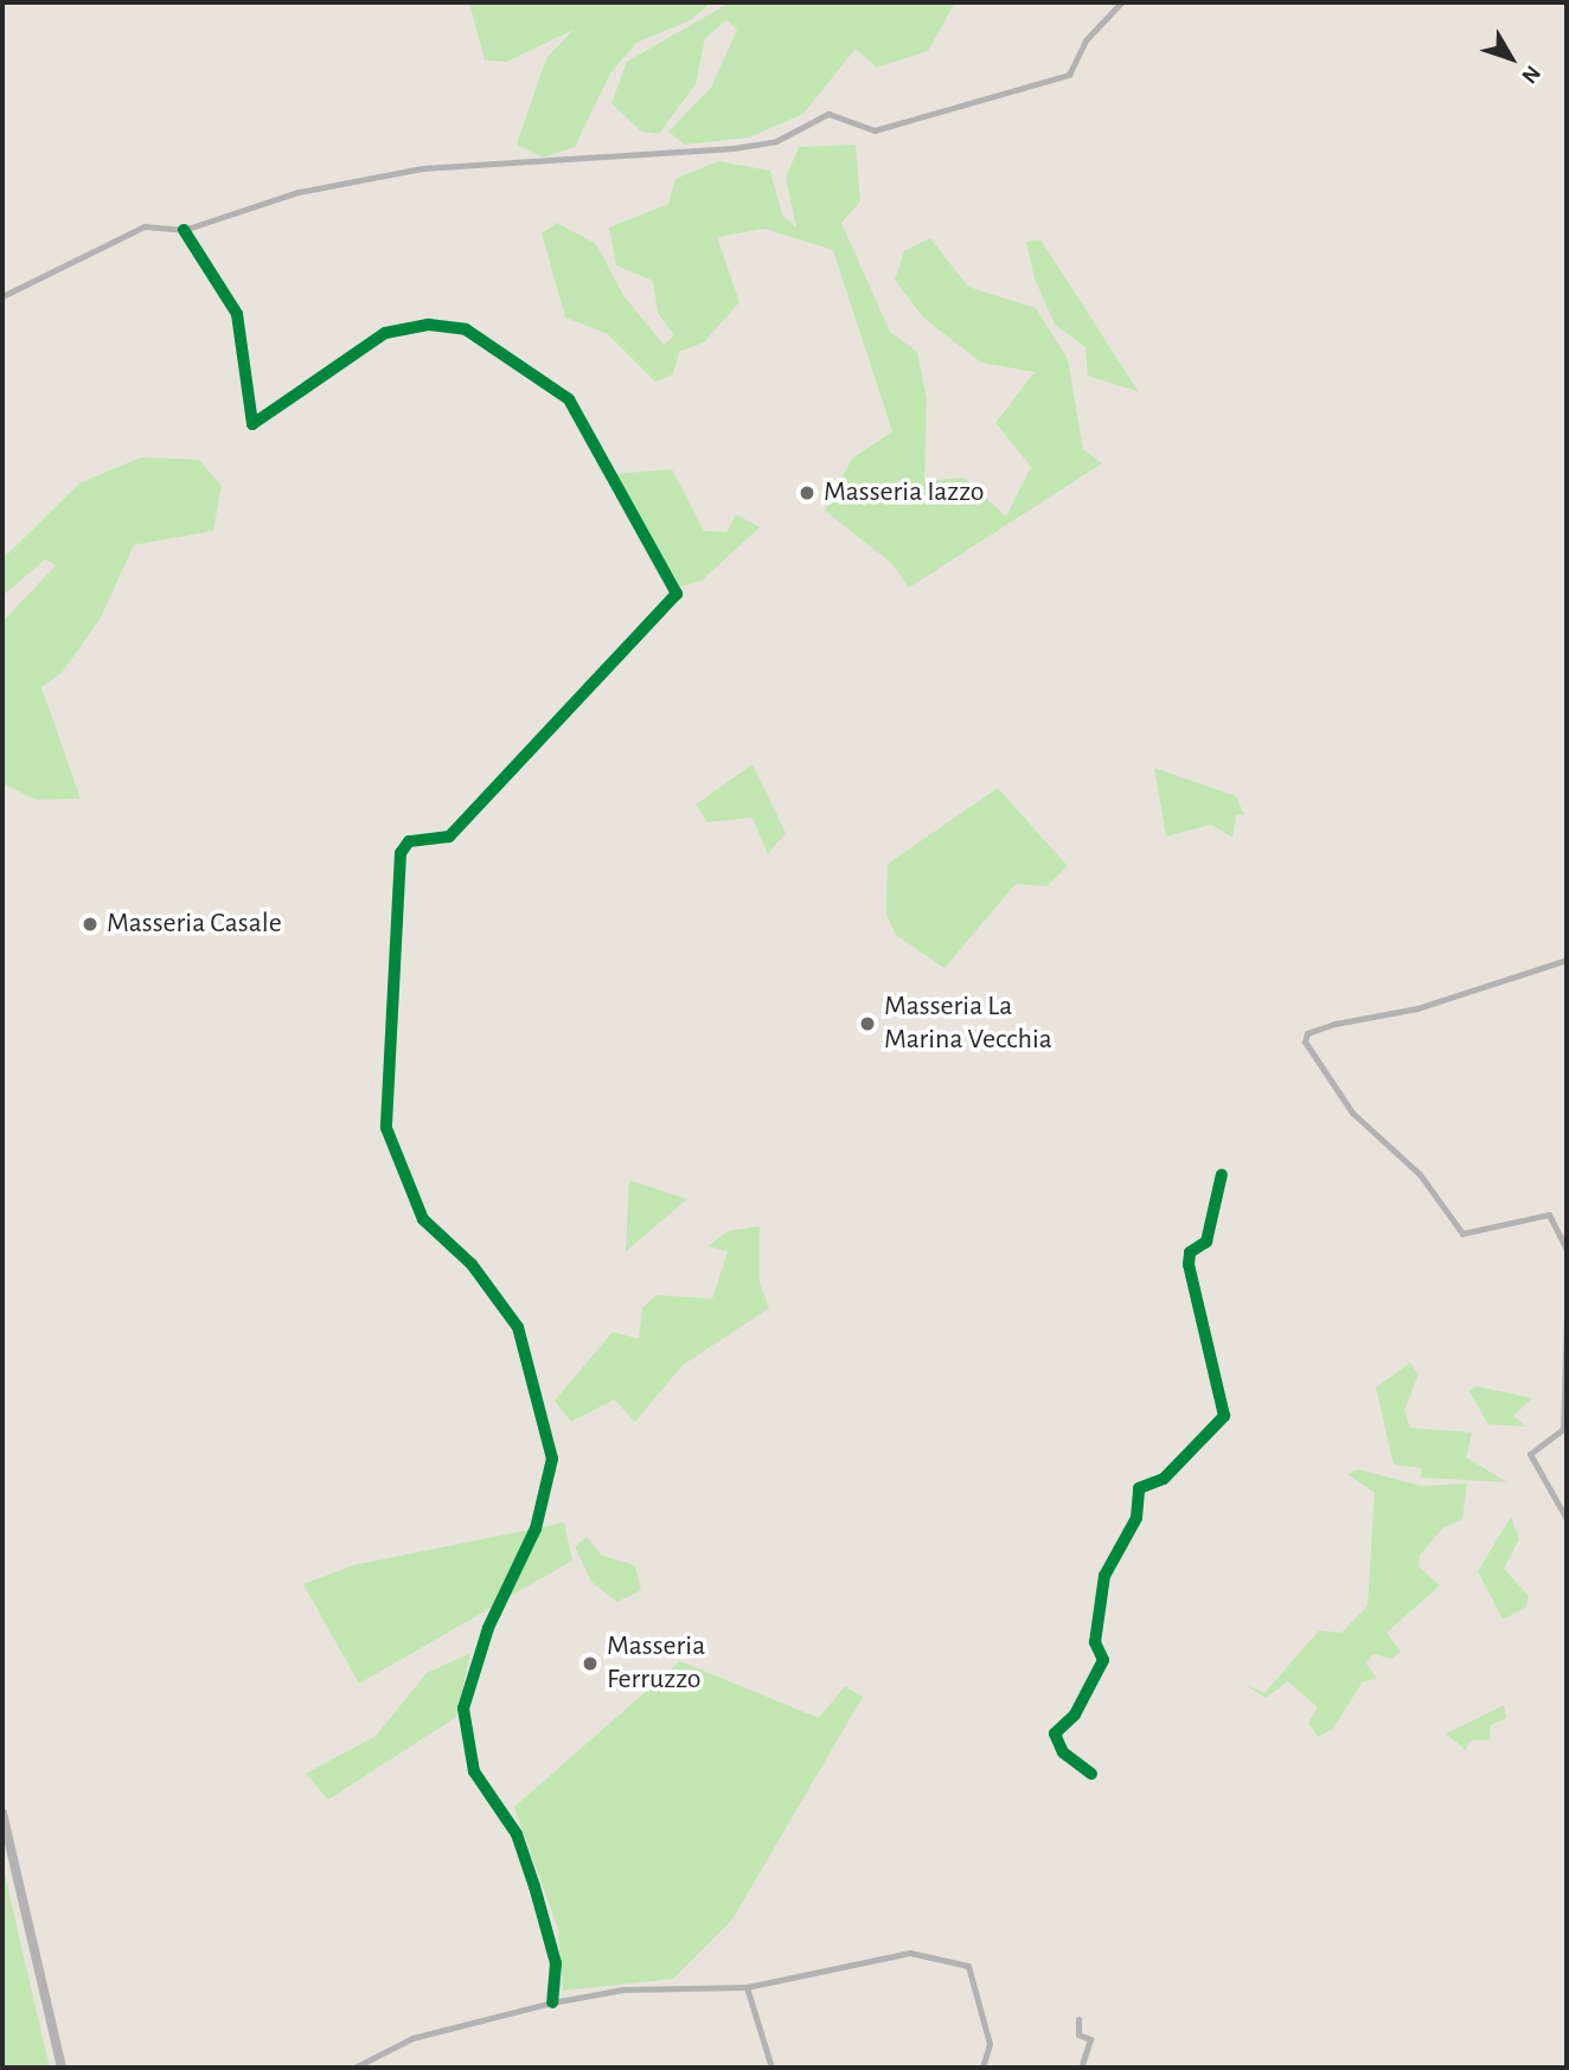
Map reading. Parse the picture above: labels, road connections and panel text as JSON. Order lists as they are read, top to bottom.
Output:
{
  "places": [
    "Masseria Iazzo",
    "Masseria Casale",
    "Masseria La Marina Vecchia",
    "Masseria Ferruzzo"
  ],
  "north": "bottom right"
}
